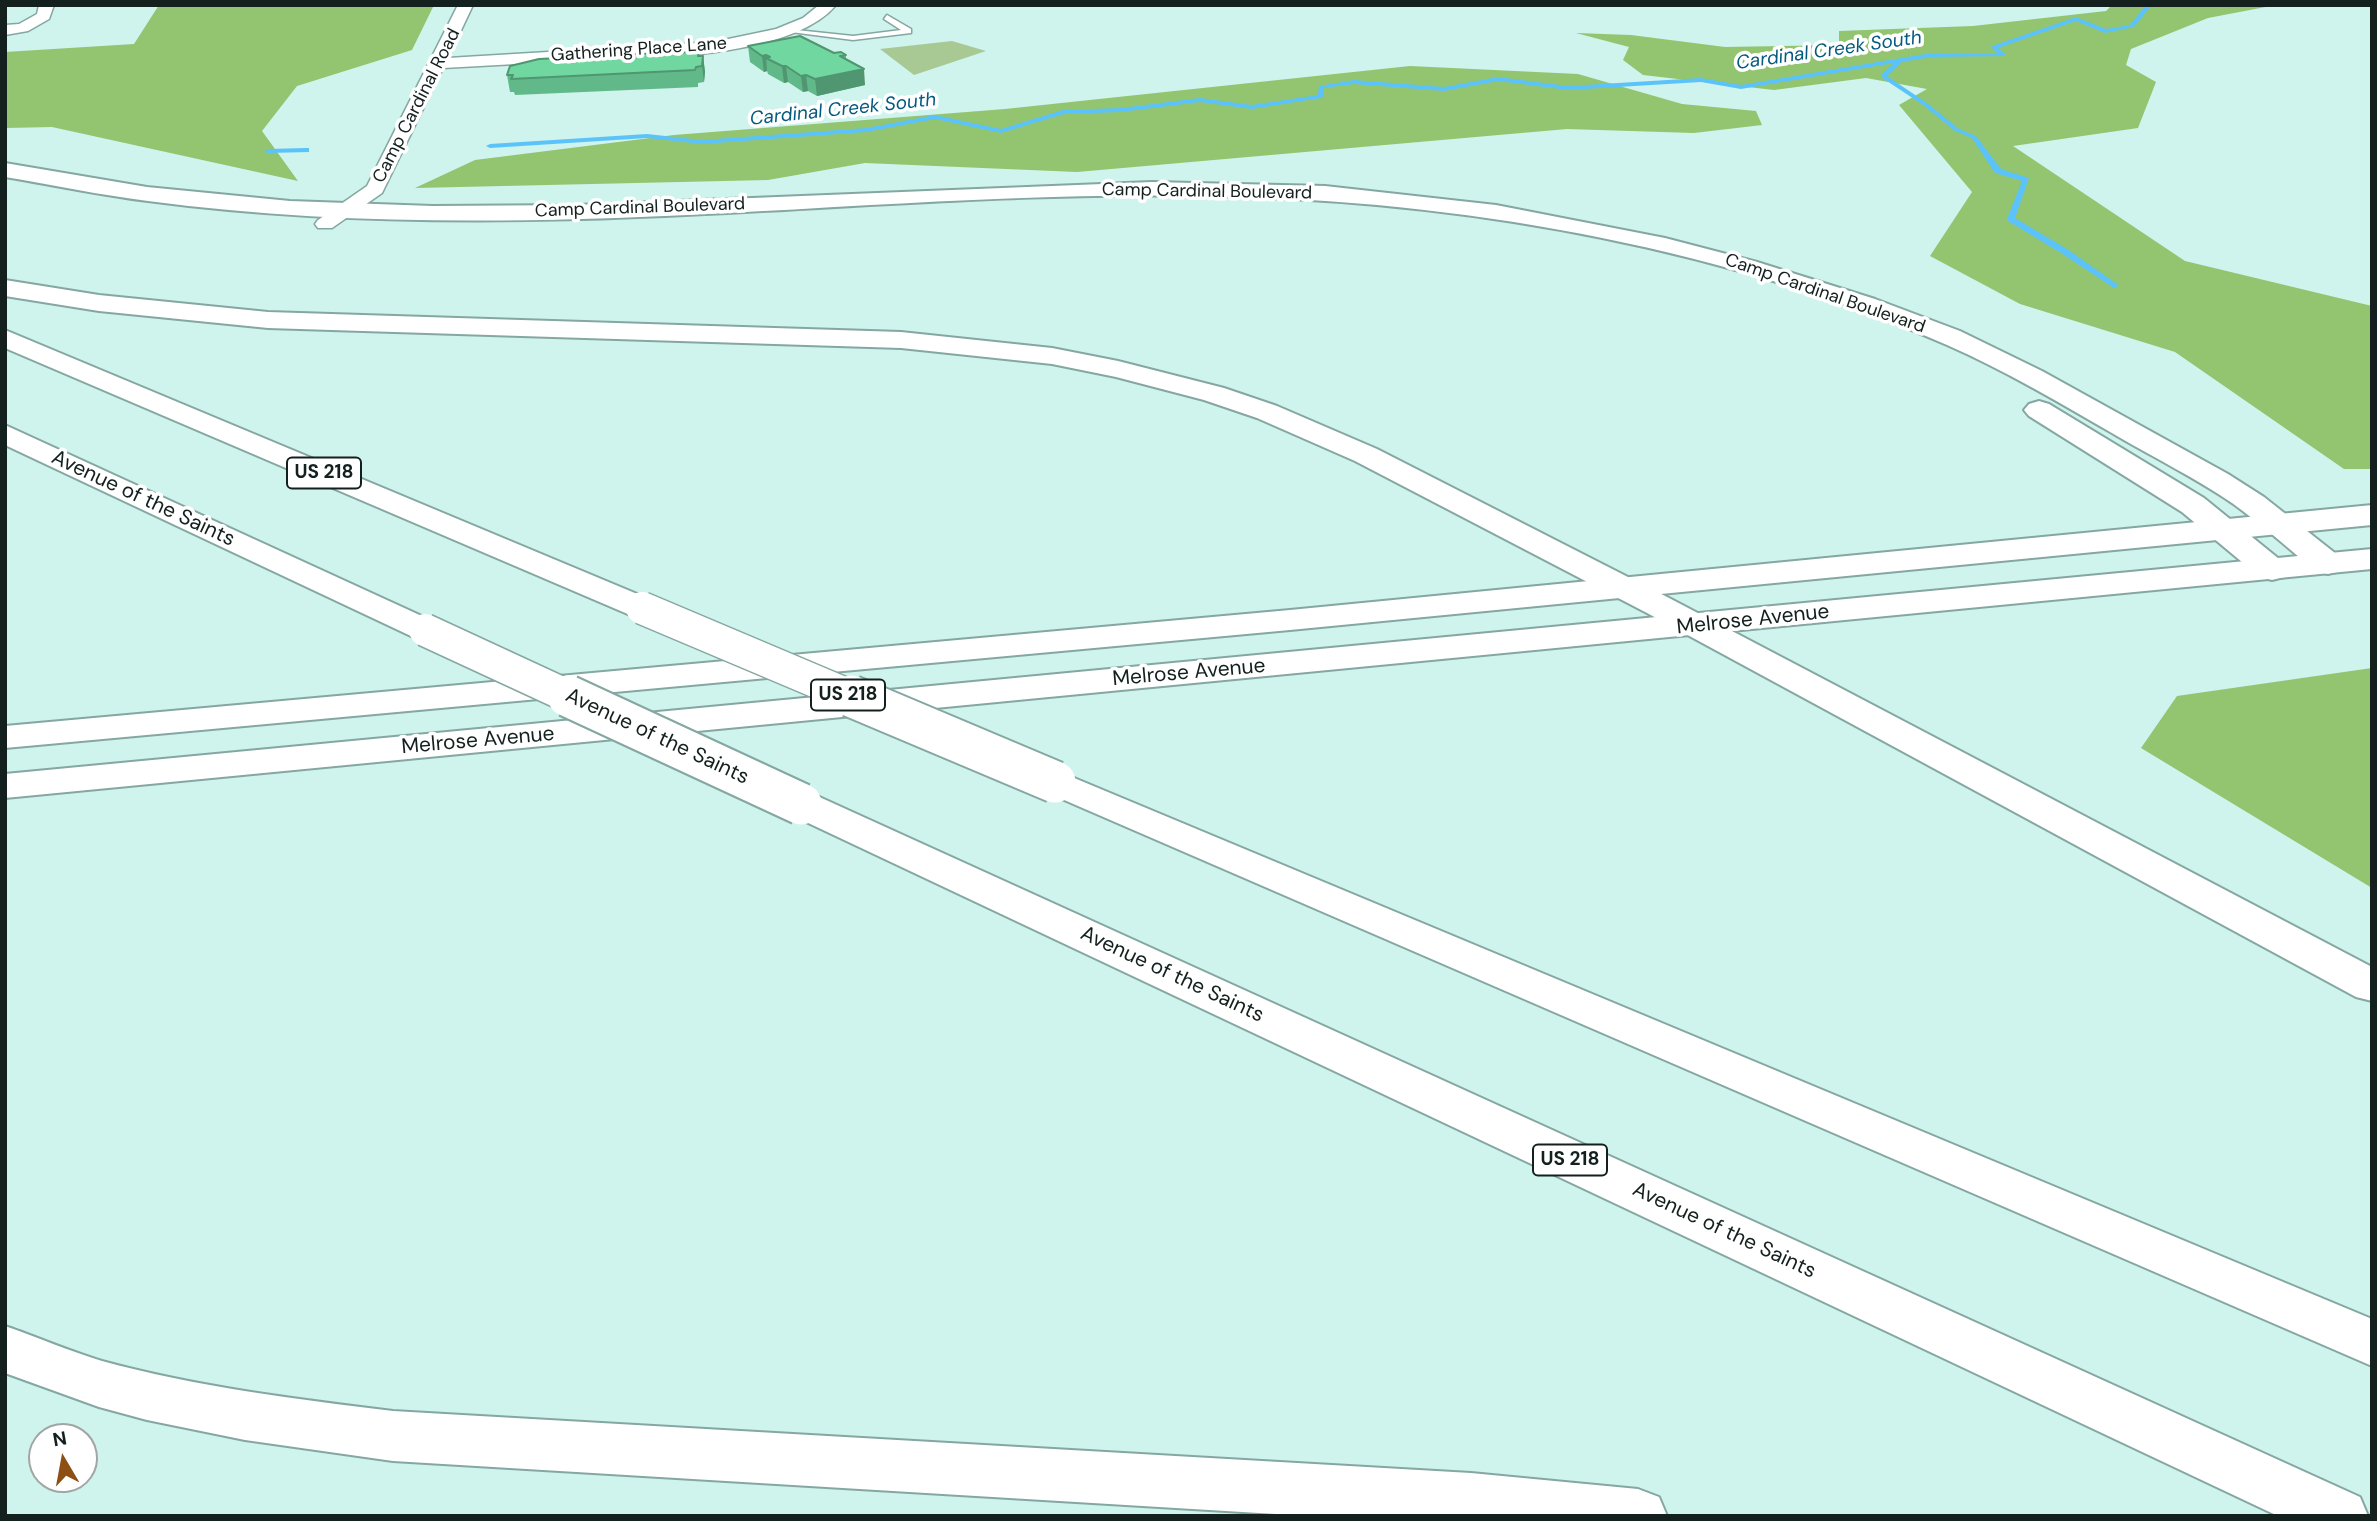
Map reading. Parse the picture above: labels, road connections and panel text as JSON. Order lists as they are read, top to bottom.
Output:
{
  "streets": {
    "main road": [
      "Camp Cardinal Boulevard",
      "US 218",
      "Avenue of the Saints",
      "Melrose Avenue"
    ],
    "street": ["Gathering Place Lane", "Camp Cardinal Road"]
  },
  "crossings": [
    ["Gathering Place Lane", "Camp Cardinal Road"],
    ["Camp Cardinal Road", "Camp Cardinal Boulevard"],
    ["Camp Cardinal Boulevard", "Melrose Avenue"]
  ],
  "water": ["Cardinal Creek South"],
  "north": "top"
}
